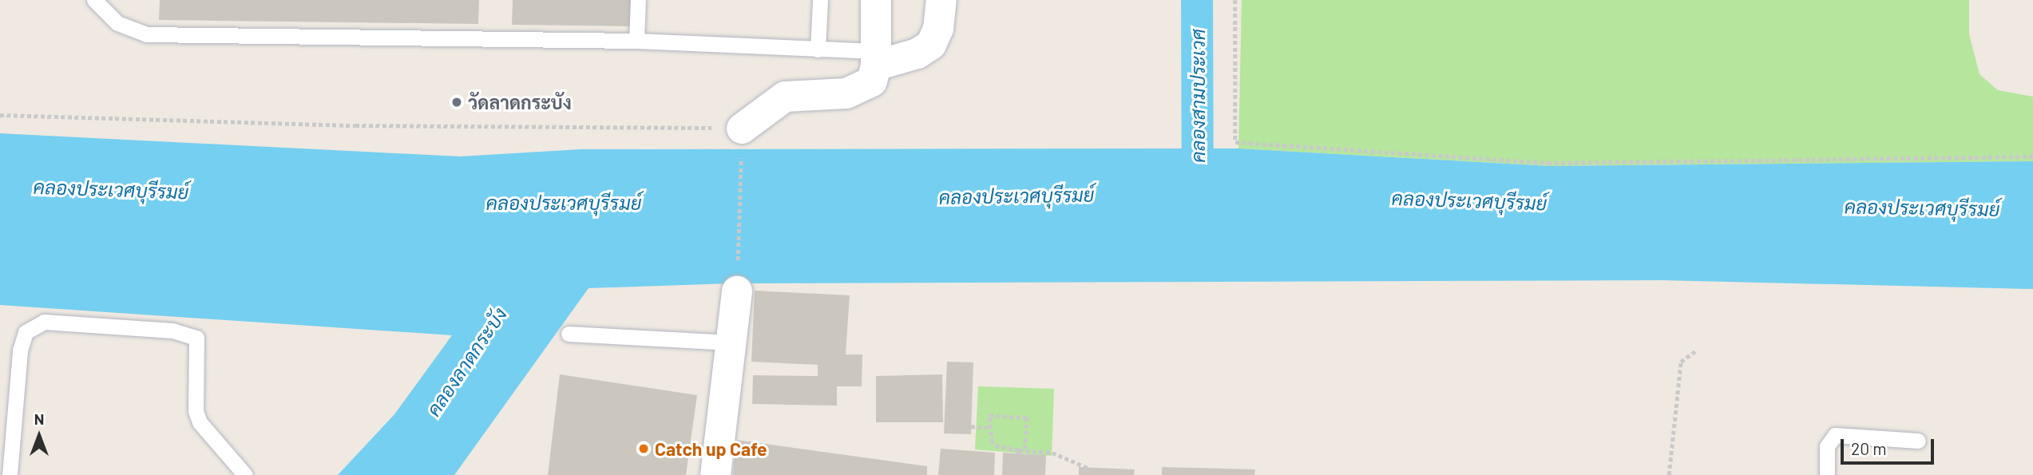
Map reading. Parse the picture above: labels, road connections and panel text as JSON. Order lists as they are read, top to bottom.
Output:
{
  "water": ["คลองสามประเวศ", "คลองประเวศบุรีรมย์", "คลองลาดกระบัง"],
  "places": ["วัดลาดกระบัง", "Catch up Cafe"],
  "scale_bar": "20 m",
  "north": "top"
}
